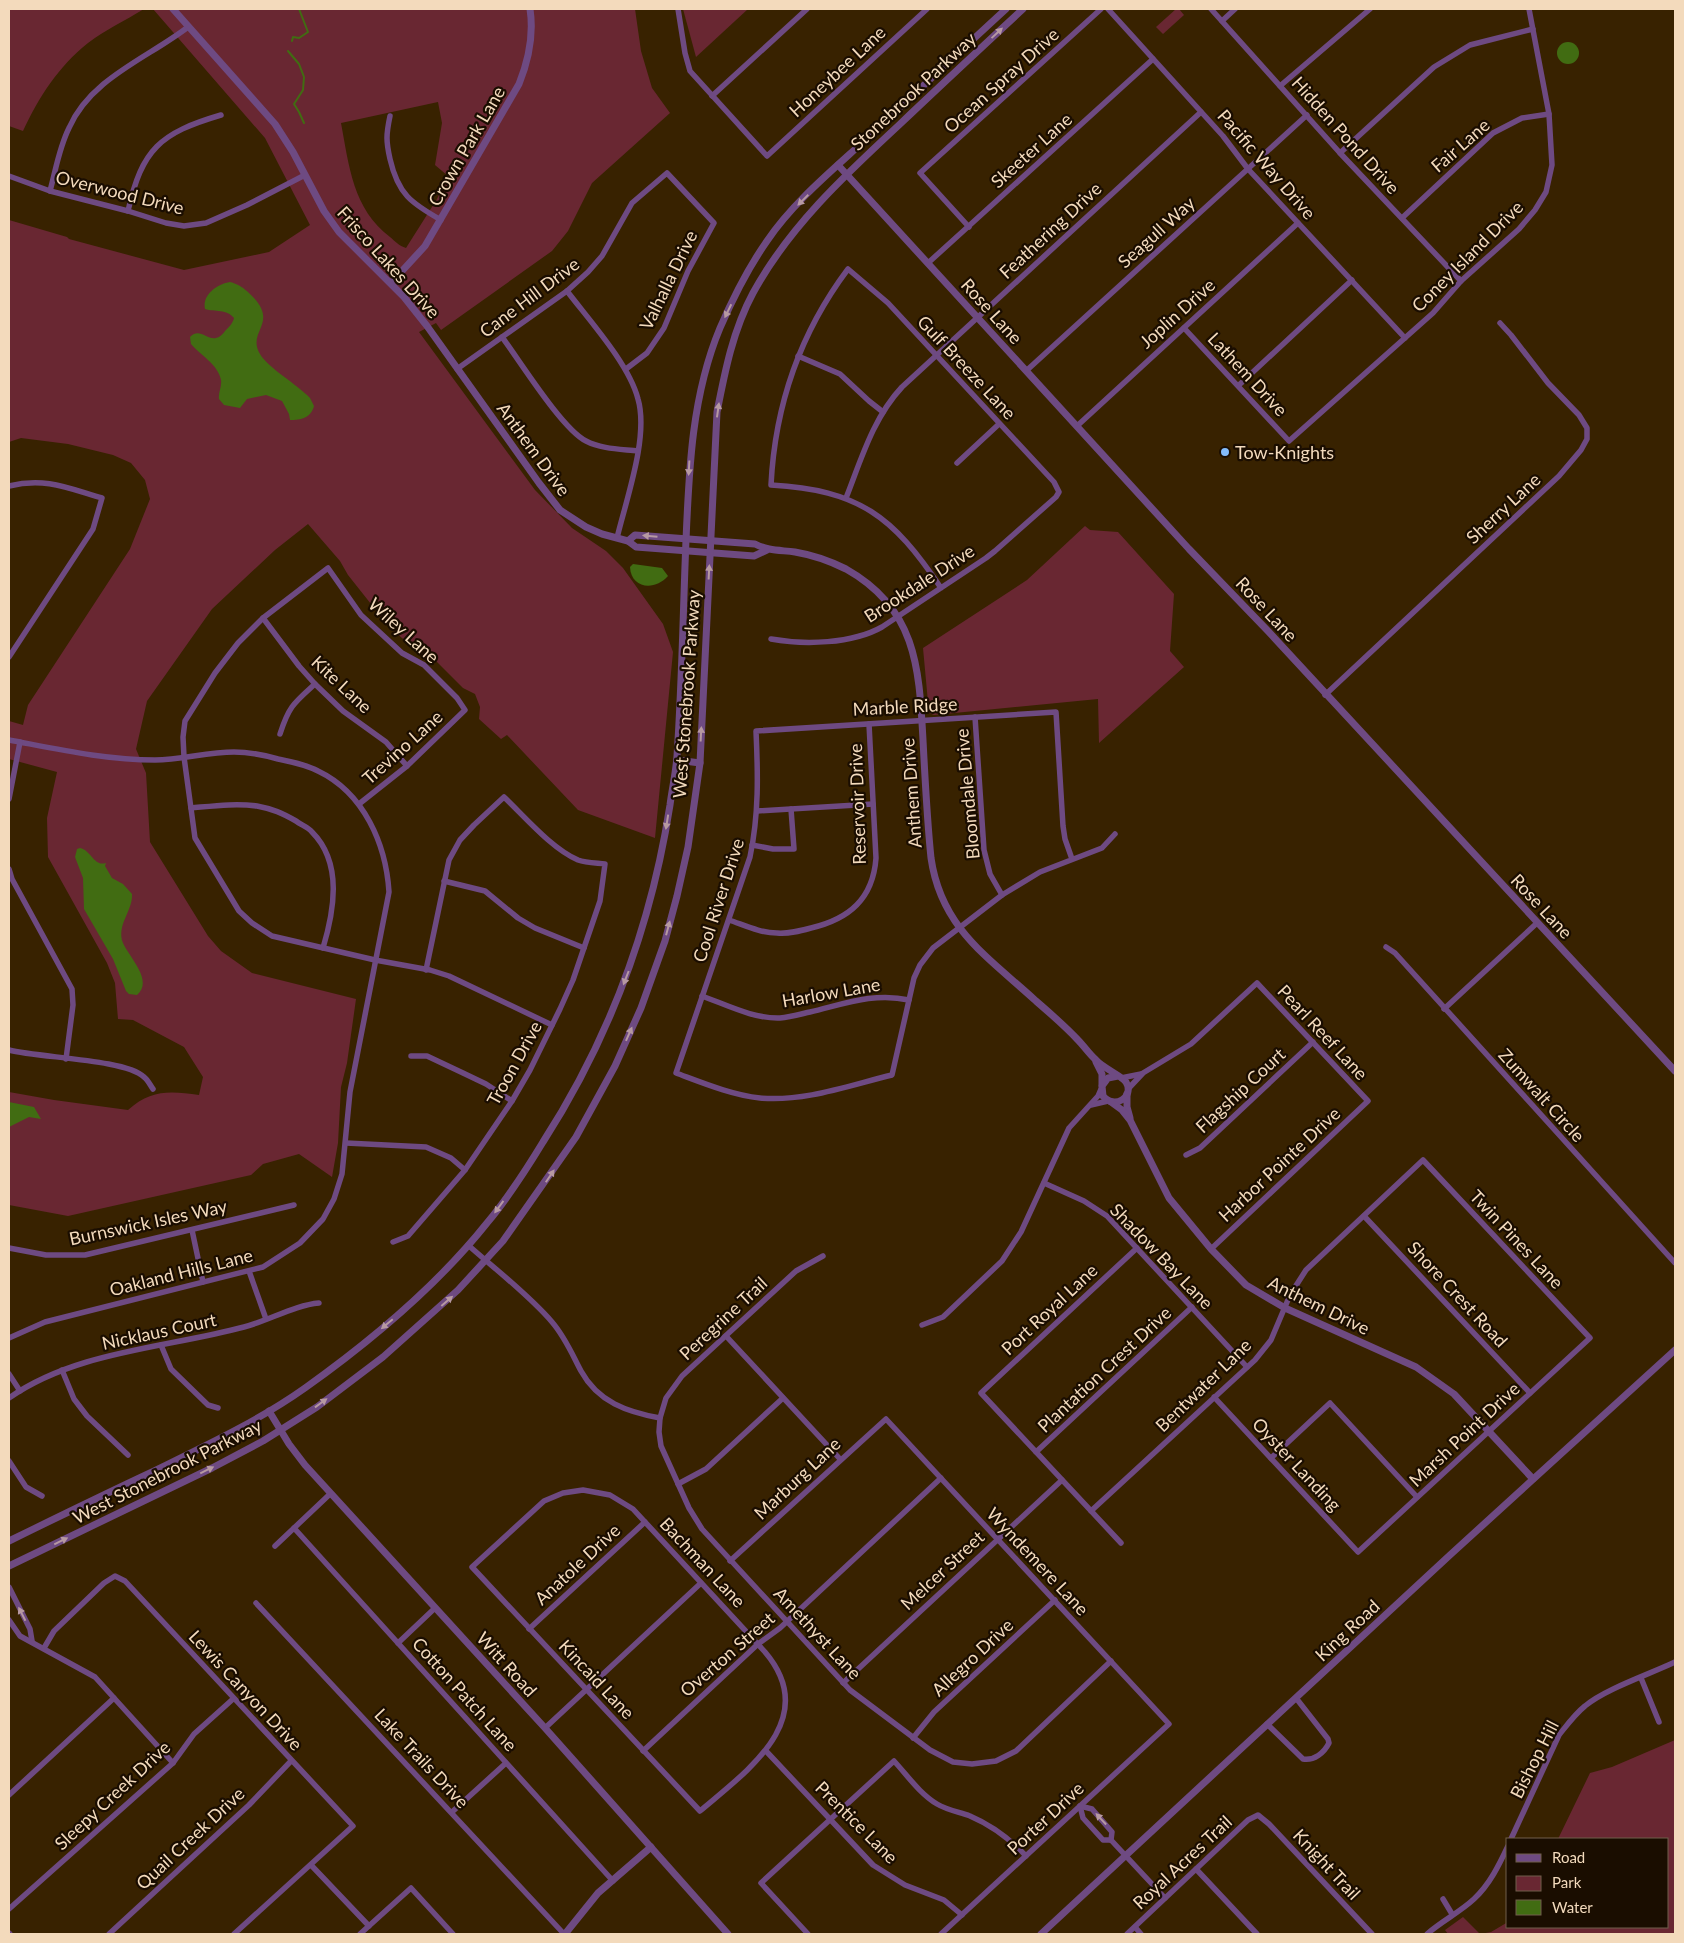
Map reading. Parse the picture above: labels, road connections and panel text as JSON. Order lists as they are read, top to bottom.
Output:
{
  "streets": {
    "street": [
      "Honeybee Lane",
      "Ocean Spray Drive",
      "Stonebrook Parkway",
      "Hidden Pond Drive",
      "Fair Lane",
      "Crown Park Lane",
      "Skeeter Lane",
      "Pacific Way Drive",
      "Overwood Drive",
      "Feathering Drive",
      "Seagull Way",
      "Coney Island Drive",
      "Frisco Lakes Drive",
      "Valhalla Drive",
      "Cane Hill Drive",
      "Rose Lane",
      "Joplin Drive",
      "Gulf Breeze Lane",
      "Lathem Drive",
      "Anthem Drive",
      "Sherry Lane",
      "Brookdale Drive",
      "Wiley Lane",
      "Kite Lane",
      "West Stonebrook Parkway",
      "Marble Ridge",
      "Trevino Lane",
      "Bloomdale Drive",
      "Reservoir Drive",
      "Cool River Drive",
      "Harlow Lane",
      "Pearl Reef Lane",
      "Troon Drive",
      "Flagship Court",
      "Zumwalt Circle",
      "Harbor Pointe Drive",
      "Burnswick Isles Way",
      "Twin Pines Lane",
      "Shadow Bay Lane",
      "Oakland Hills Lane",
      "Shore Crest Road",
      "Port Royal Lane",
      "Peregrine Trail",
      "Nicklaus Court",
      "Plantation Crest Drive",
      "Bentwater Lane",
      "Marsh Point Drive",
      "Oyster Landing",
      "Marburg Lane",
      "Wyndemere Lane",
      "Bachman Lane",
      "Anatole Drive",
      "Melcer Street",
      "King Road",
      "Amethyst Lane",
      "Overton Street",
      "Allegro Drive",
      "Witt Road",
      "Kincaid Lane",
      "Lewis Canyon Drive",
      "Cotton Patch Lane",
      "Lake Trails Drive",
      "Bishop Hill",
      "Sleepy Creek Drive",
      "Porter Drive",
      "Prentice Lane",
      "Quail Creek Drive",
      "Royal Acres Trail",
      "Knight Trail"
    ]
  },
  "crossings": [
    ["Ocean Spray Drive", "Skeeter Lane"],
    ["Stonebrook Parkway", "Rose Lane"],
    ["Stonebrook Parkway", "West Stonebrook Parkway"],
    ["Hidden Pond Drive", "Fair Lane"],
    ["Hidden Pond Drive", "Seagull Way"],
    ["Hidden Pond Drive", "Coney Island Drive"],
    ["Fair Lane", "Coney Island Drive"],
    ["Crown Park Lane", "Frisco Lakes Drive"],
    ["Skeeter Lane", "Pacific Way Drive"],
    ["Skeeter Lane", "Rose Lane"],
    ["Pacific Way Drive", "Feathering Drive"],
    ["Pacific Way Drive", "Seagull Way"],
    ["Pacific Way Drive", "Coney Island Drive"],
    ["Pacific Way Drive", "Joplin Drive"],
    ["Overwood Drive", "Frisco Lakes Drive"],
    ["Feathering Drive", "Rose Lane"],
    ["Feathering Drive", "Gulf Breeze Lane"],
    ["Seagull Way", "Rose Lane"],
    ["Coney Island Drive", "Lathem Drive"],
    ["Frisco Lakes Drive", "Cane Hill Drive"],
    ["Frisco Lakes Drive", "Anthem Drive"],
    ["Valhalla Drive", "Cane Hill Drive"],
    ["Cane Hill Drive", "Anthem Drive"],
    ["Rose Lane", "Joplin Drive"],
    ["Rose Lane", "Sherry Lane"],
    ["Rose Lane", "West Stonebrook Parkway"],
    ["Joplin Drive", "Lathem Drive"],
    ["Gulf Breeze Lane", "Brookdale Drive"],
    ["Anthem Drive", "Brookdale Drive"],
    ["Anthem Drive", "West Stonebrook Parkway"],
    ["Anthem Drive", "Marble Ridge"],
    ["Anthem Drive", "Harbor Pointe Drive"],
    ["Anthem Drive", "Bentwater Lane"],
    ["Anthem Drive", "Marsh Point Drive"],
    ["Anthem Drive", "King Road"],
    ["Wiley Lane", "Kite Lane"],
    ["Wiley Lane", "Trevino Lane"],
    ["Kite Lane", "Trevino Lane"],
    ["West Stonebrook Parkway", "Witt Road"],
    ["Marble Ridge", "Bloomdale Drive"],
    ["Marble Ridge", "Reservoir Drive"],
    ["Marble Ridge", "Cool River Drive"],
    ["Trevino Lane", "Oakland Hills Lane"],
    ["Reservoir Drive", "Cool River Drive"],
    ["Cool River Drive", "Harlow Lane"],
    ["Pearl Reef Lane", "Flagship Court"],
    ["Pearl Reef Lane", "Harbor Pointe Drive"],
    ["Twin Pines Lane", "Bentwater Lane"],
    ["Twin Pines Lane", "Marsh Point Drive"],
    ["Shadow Bay Lane", "Port Royal Lane"],
    ["Shadow Bay Lane", "Plantation Crest Drive"],
    ["Shadow Bay Lane", "Bentwater Lane"],
    ["Shore Crest Road", "Bentwater Lane"],
    ["Shore Crest Road", "Marsh Point Drive"],
    ["Port Royal Lane", "Plantation Crest Drive"],
    ["Peregrine Trail", "Amethyst Lane"],
    ["Bentwater Lane", "Oyster Landing"],
    ["Marsh Point Drive", "Oyster Landing"],
    ["Marburg Lane", "Wyndemere Lane"],
    ["Marburg Lane", "Amethyst Lane"],
    ["Wyndemere Lane", "Melcer Street"],
    ["Wyndemere Lane", "Amethyst Lane"],
    ["Wyndemere Lane", "Overton Street"],
    ["Wyndemere Lane", "Allegro Drive"],
    ["Wyndemere Lane", "Porter Drive"],
    ["Bachman Lane", "Anatole Drive"],
    ["Bachman Lane", "Overton Street"],
    ["Bachman Lane", "Kincaid Lane"],
    ["Bachman Lane", "Prentice Lane"],
    ["Anatole Drive", "Kincaid Lane"],
    ["Melcer Street", "Amethyst Lane"],
    ["Amethyst Lane", "Overton Street"],
    ["Amethyst Lane", "Allegro Drive"],
    ["Overton Street", "Kincaid Lane"],
    ["Kincaid Lane", "Prentice Lane"],
    ["Lewis Canyon Drive", "Sleepy Creek Drive"],
    ["Lewis Canyon Drive", "Quail Creek Drive"],
    ["Porter Drive", "Prentice Lane"],
    ["Royal Acres Trail", "Knight Trail"]
  ],
  "places": ["Tow-Knights"],
  "legend": ["Road", "Park", "Water"]
}
